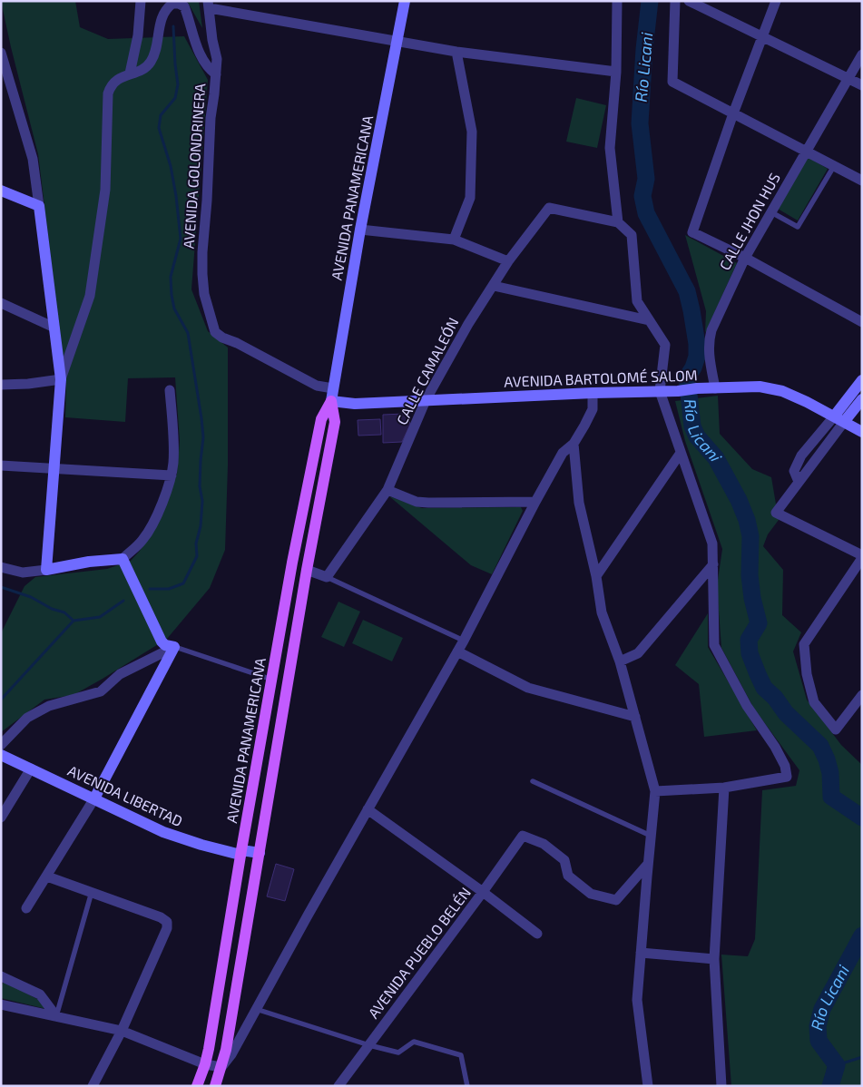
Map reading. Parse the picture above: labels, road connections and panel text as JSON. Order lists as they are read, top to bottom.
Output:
{
  "streets": {
    "main road": ["AVENIDA PANAMERICANA"],
    "street": [
      "AVENIDA GOLONDRINERA",
      "CALLE JHON HUS",
      "CALLE CAMALEÓN",
      "AVENIDA BARTOLOMÉ SALOM",
      "AVENIDA LIBERTAD",
      "AVENIDA PUEBLO BELÉN"
    ]
  },
  "crossings": [
    ["AVENIDA GOLONDRINERA", "AVENIDA PANAMERICANA"],
    ["AVENIDA PANAMERICANA", "AVENIDA BARTOLOMÉ SALOM"],
    ["AVENIDA PANAMERICANA", "AVENIDA LIBERTAD"],
    ["CALLE JHON HUS", "AVENIDA BARTOLOMÉ SALOM"],
    ["CALLE CAMALEÓN", "AVENIDA BARTOLOMÉ SALOM"]
  ],
  "water": ["Río Licani"]
}
